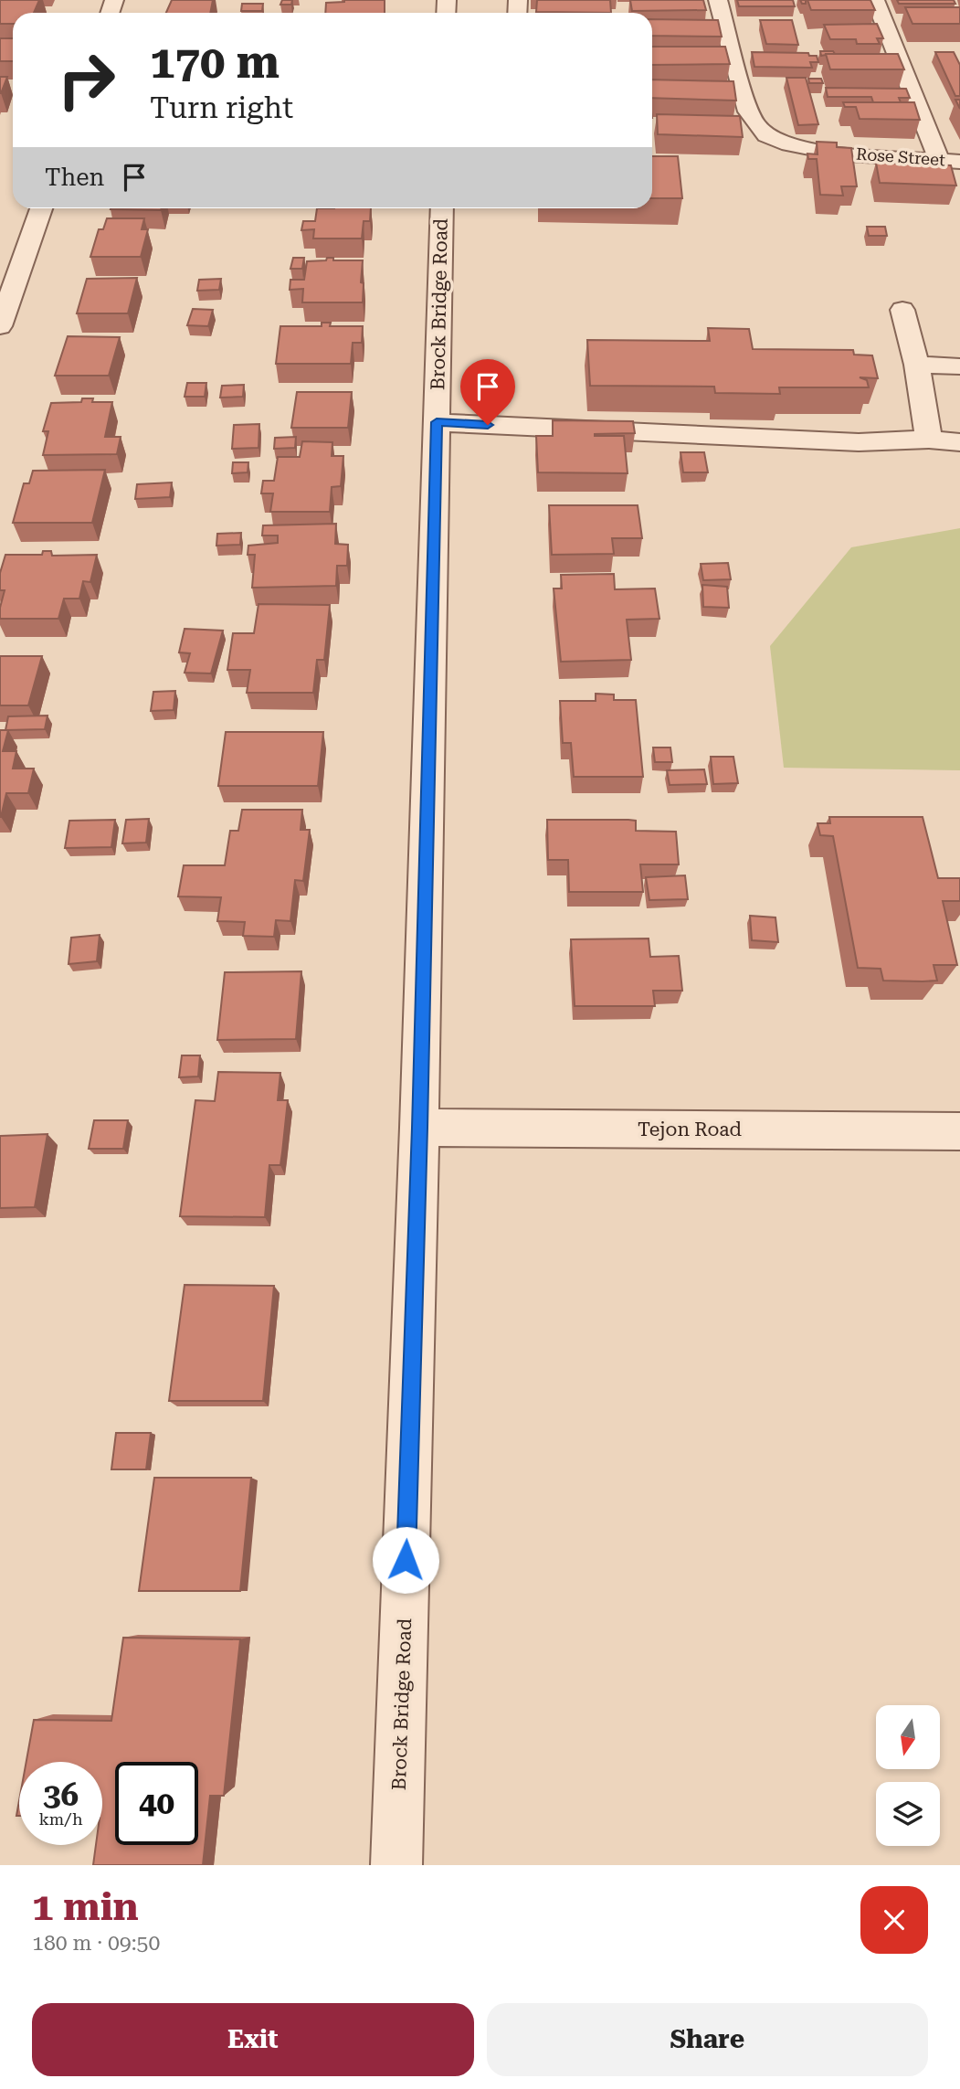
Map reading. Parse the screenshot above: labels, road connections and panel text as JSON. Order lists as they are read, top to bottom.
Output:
{
  "streets": {
    "street": ["Rose Street", "Brock Bridge Road", "Tejon Road"]
  },
  "crossings": [
    ["Brock Bridge Road", "Tejon Road"]
  ],
  "north": "bottom",
  "page": {
    "turn": ["170 m", "Turn right"],
    "then": "Then",
    "speed": "36 km/h",
    "limit": "40",
    "heading": ["1 min", "180 m · 09:50"],
    "buttons": ["Exit", "Share"]
  }
}
